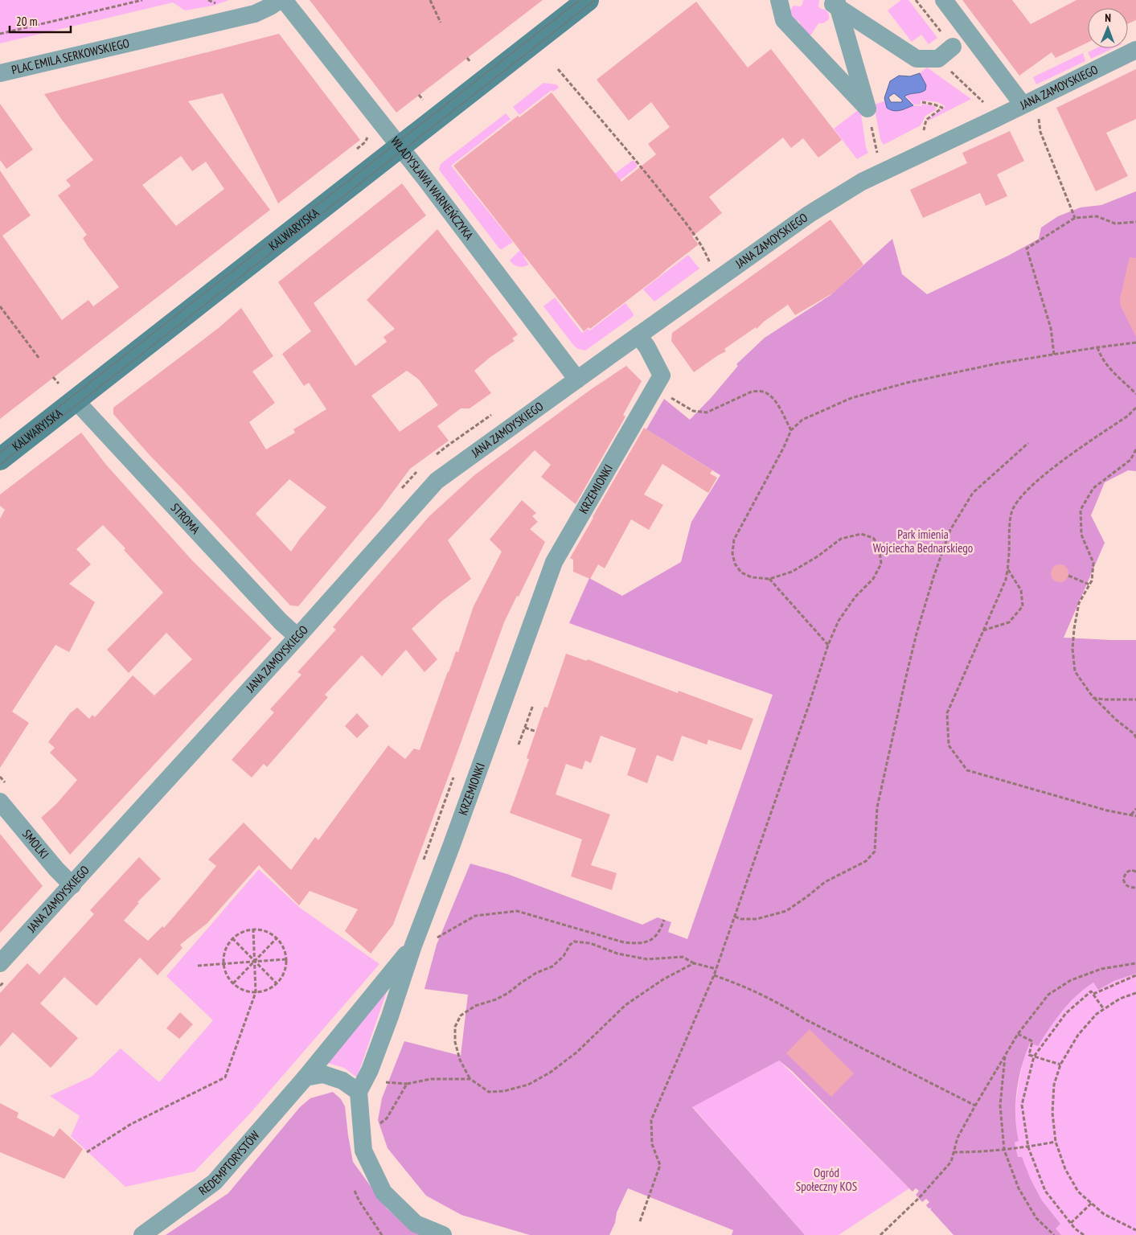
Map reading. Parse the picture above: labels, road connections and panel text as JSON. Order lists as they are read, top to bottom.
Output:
{
  "streets": {
    "street": [
      "PLAC EMILA SERKOWSKIEGO",
      "JANA ZAMOYSKIEGO",
      "WŁADYSŁAWA WARNEŃCZYKA",
      "KALWARYJSKA",
      "KRZEMIONKI",
      "STROMA",
      "SMOLKI",
      "REDEMPTORYSTÓW"
    ]
  },
  "crossings": [
    ["JANA ZAMOYSKIEGO", "WŁADYSŁAWA WARNEŃCZYKA"],
    ["JANA ZAMOYSKIEGO", "KRZEMIONKI"],
    ["JANA ZAMOYSKIEGO", "STROMA"],
    ["JANA ZAMOYSKIEGO", "SMOLKI"],
    ["WŁADYSŁAWA WARNEŃCZYKA", "KALWARYJSKA"],
    ["KALWARYJSKA", "STROMA"],
    ["KRZEMIONKI", "REDEMPTORYSTÓW"]
  ],
  "parks": ["Park imienia Wojciecha Bednarskiego", "Ogród Społeczny KOS"],
  "scale_bar": "20 m",
  "north": "top"
}
